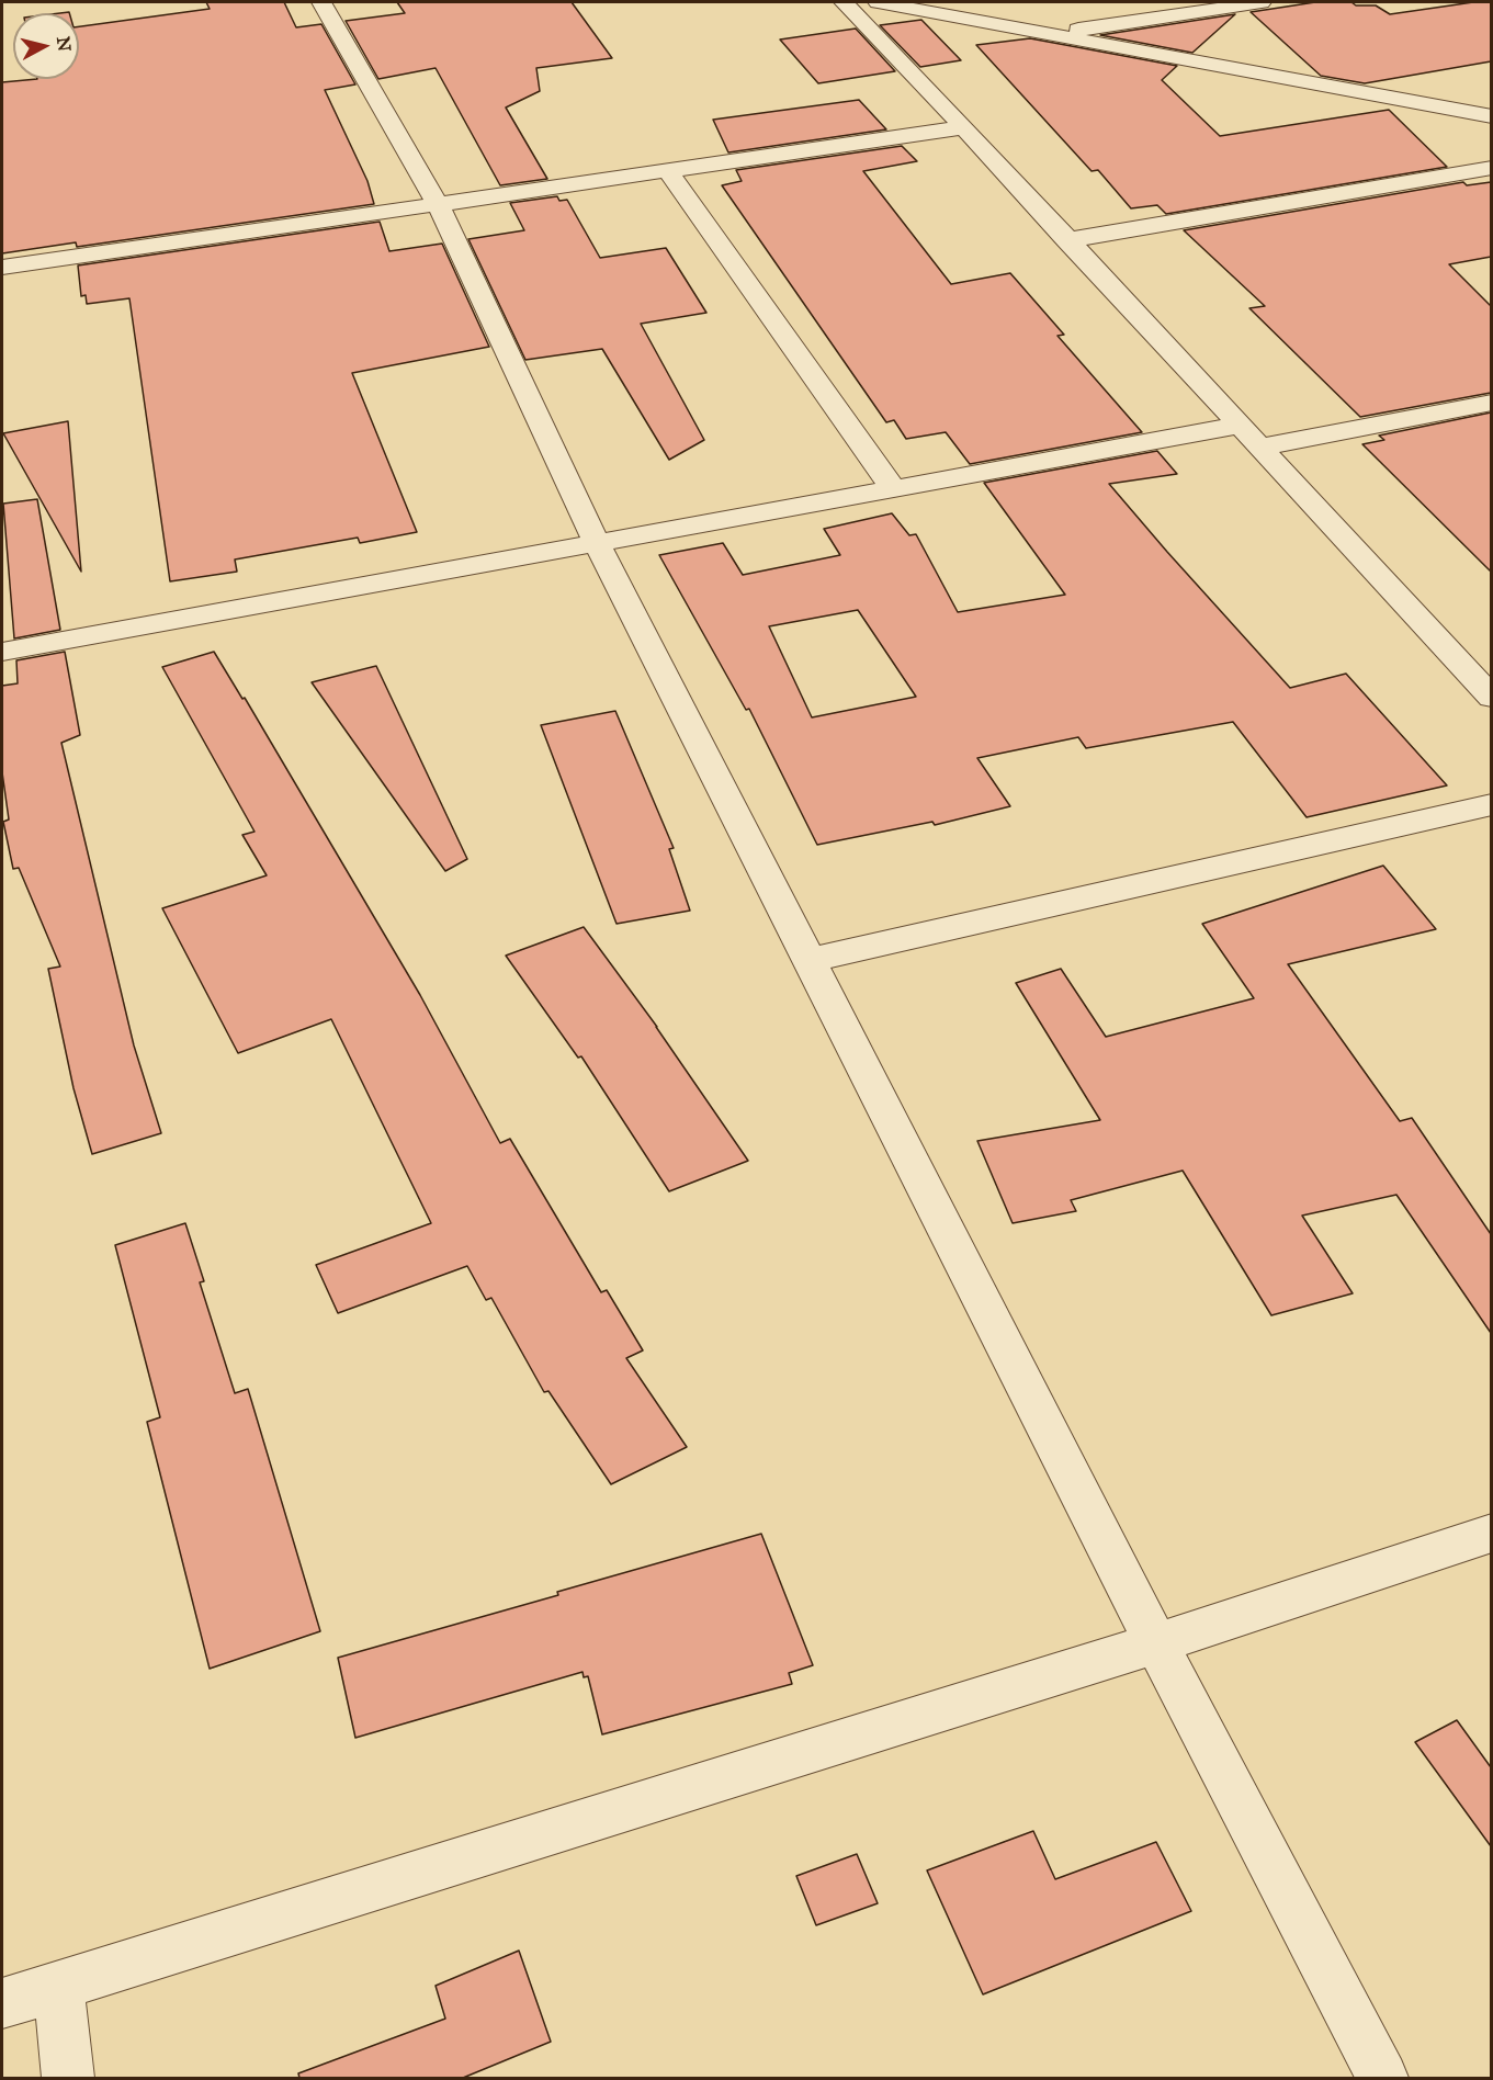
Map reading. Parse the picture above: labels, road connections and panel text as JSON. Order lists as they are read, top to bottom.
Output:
{
  "north": "right"
}
